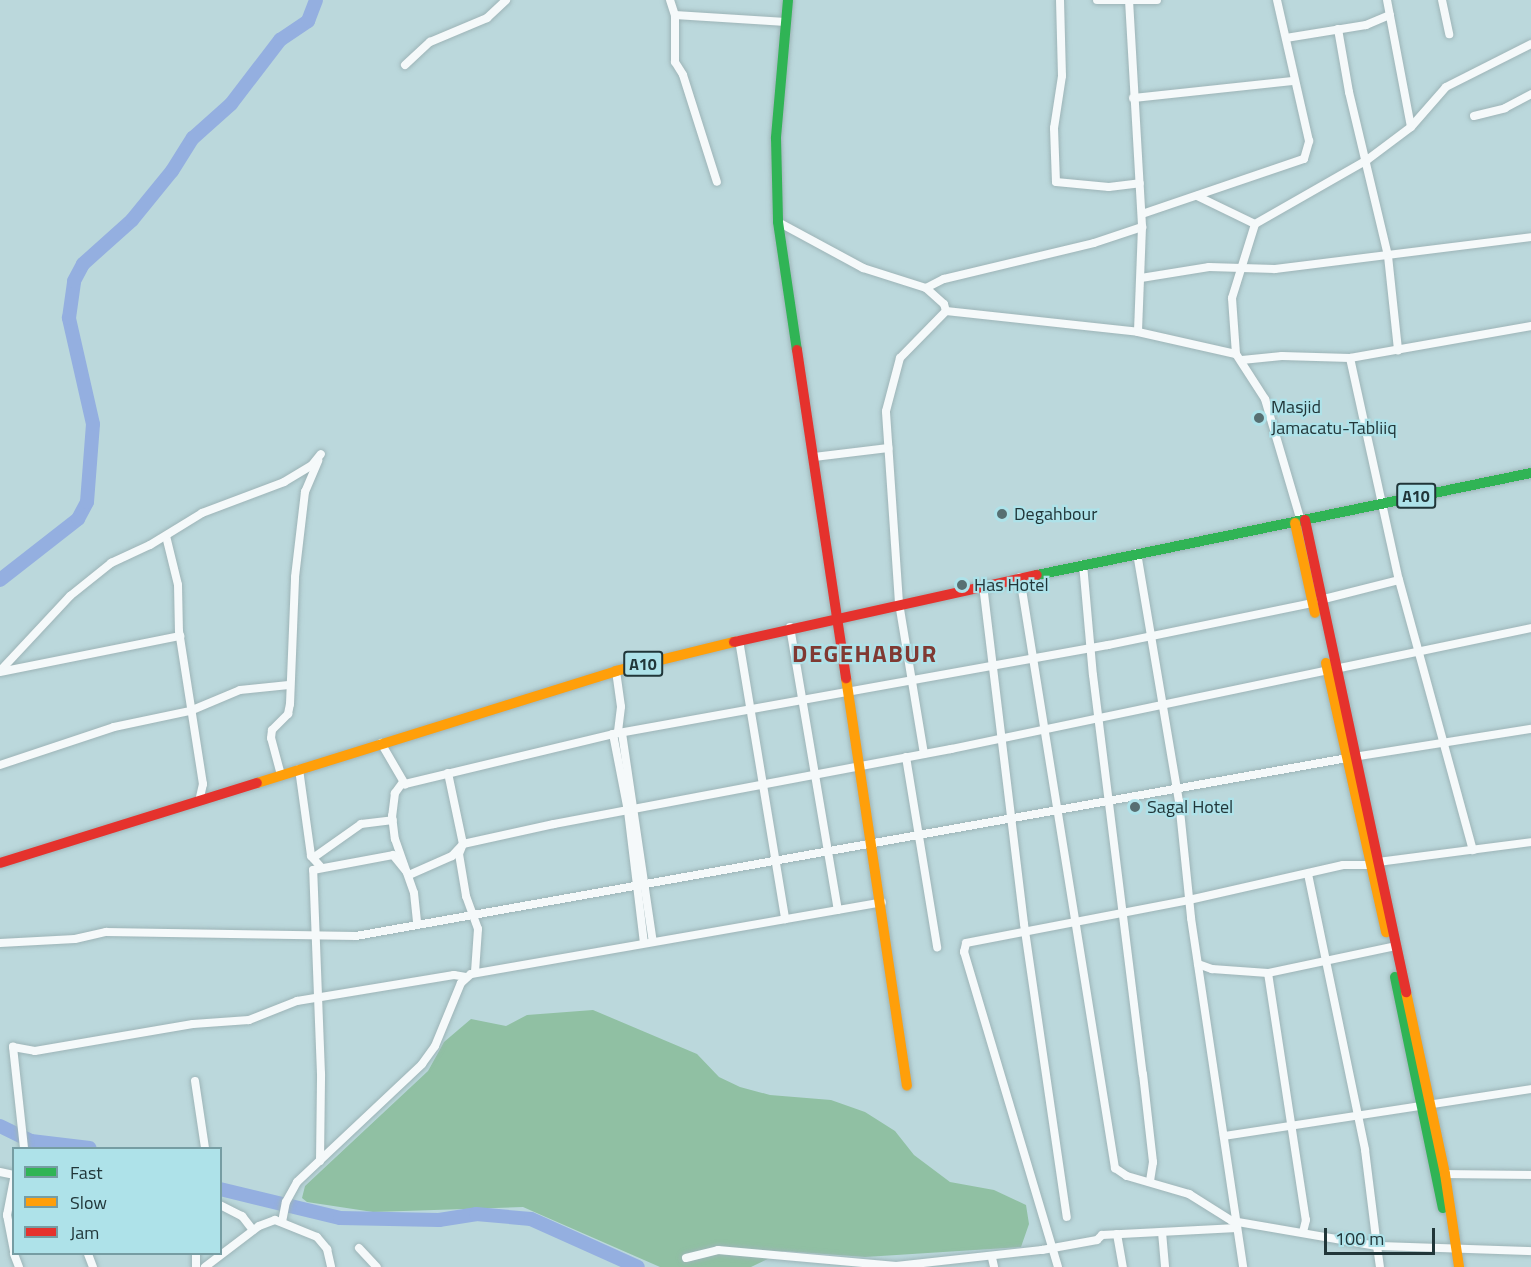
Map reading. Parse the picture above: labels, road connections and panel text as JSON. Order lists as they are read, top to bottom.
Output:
{
  "streets": {
    "main road": ["A10"]
  },
  "districts": ["DEGEHABUR"],
  "places": [
    "Masjid Jamacatu-Tabliiq",
    "Degahbour",
    "Has Hotel",
    "Sagal Hotel"
  ],
  "legend": ["Fast", "Slow", "Jam"],
  "scale_bar": "100 m"
}
